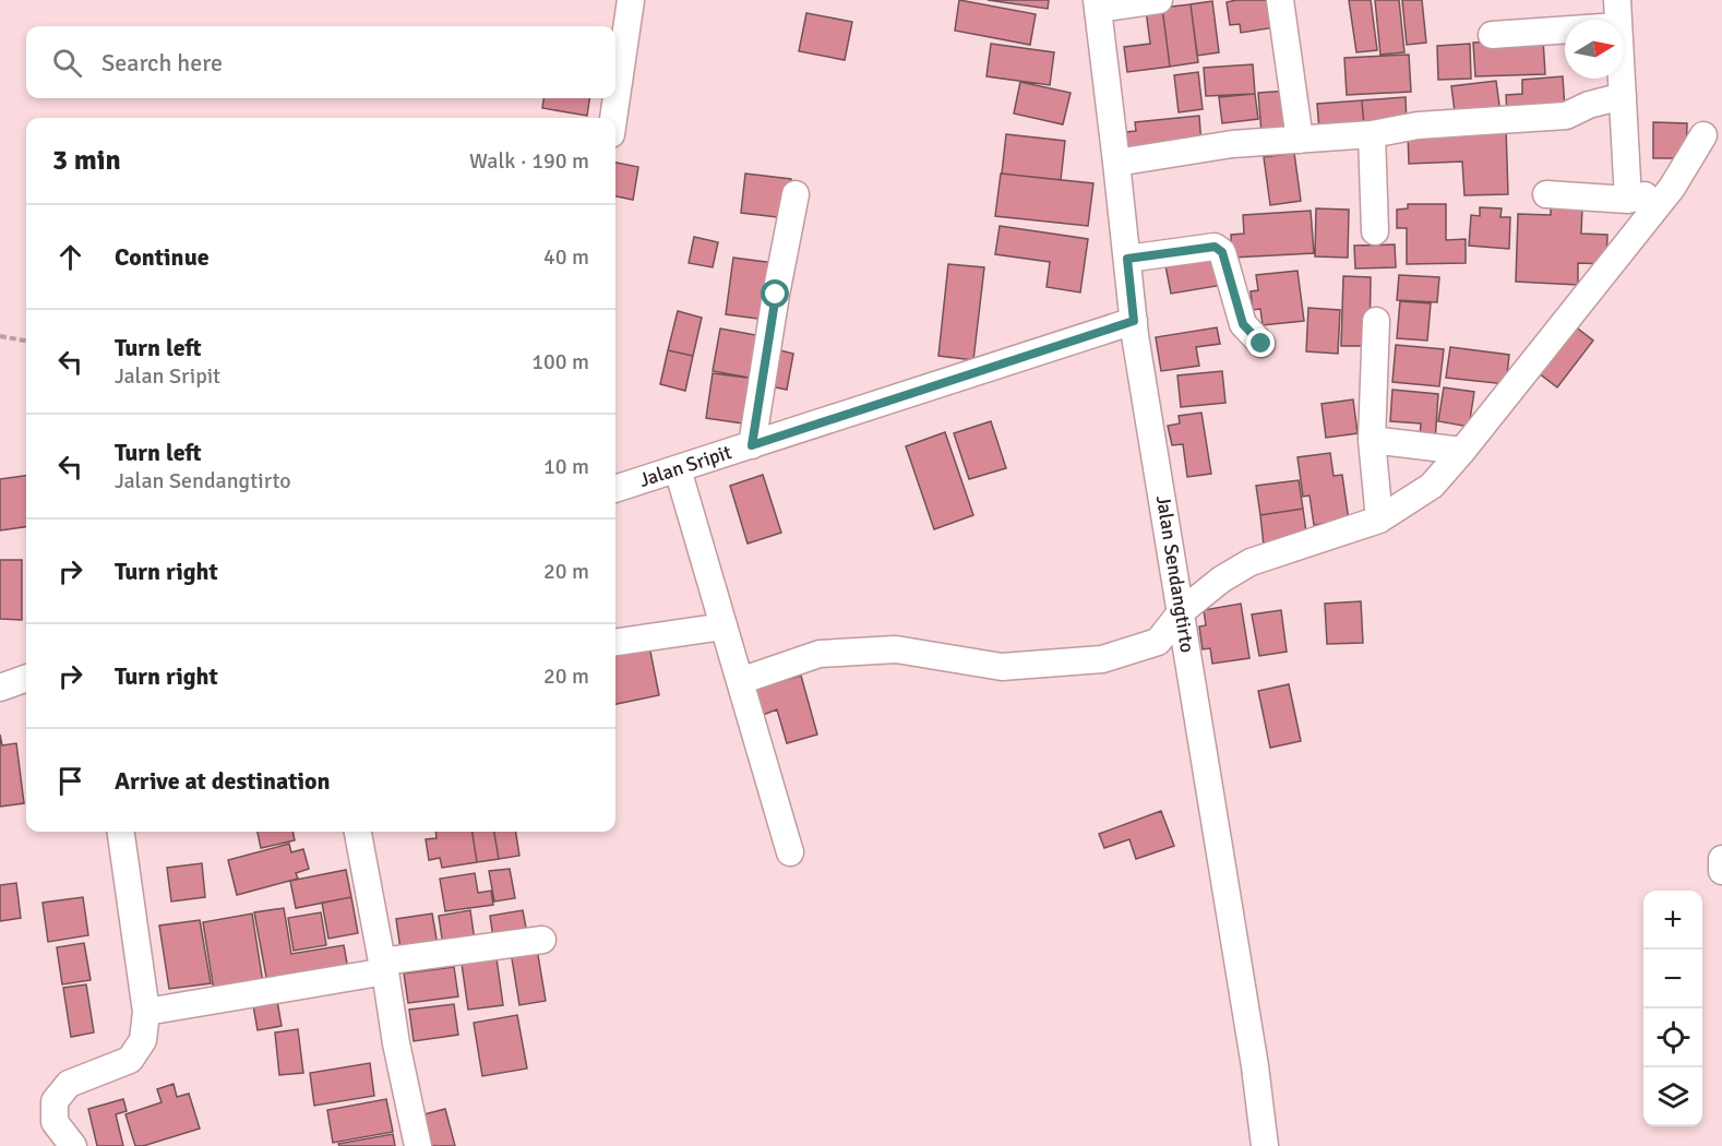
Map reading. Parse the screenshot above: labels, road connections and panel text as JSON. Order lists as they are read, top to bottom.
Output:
{
  "streets": {
    "street": ["Jalan Sripit", "Jalan Sendangtirto"]
  },
  "crossings": [
    ["Jalan Sripit", "Jalan Sendangtirto"]
  ],
  "north": "right",
  "page": {
    "search": "Search here",
    "heading": ["3 min", "Walk · 190 m"],
    "list": [
      ["Continue", "40 m"],
      ["Turn left", "Jalan Sripit", "100 m"],
      ["Turn left", "Jalan Sendangtirto", "10 m"],
      ["Turn right", "20 m"],
      ["Turn right", "20 m"],
      "Arrive at destination"
    ],
    "map_buttons": ["+", "−"]
  }
}
